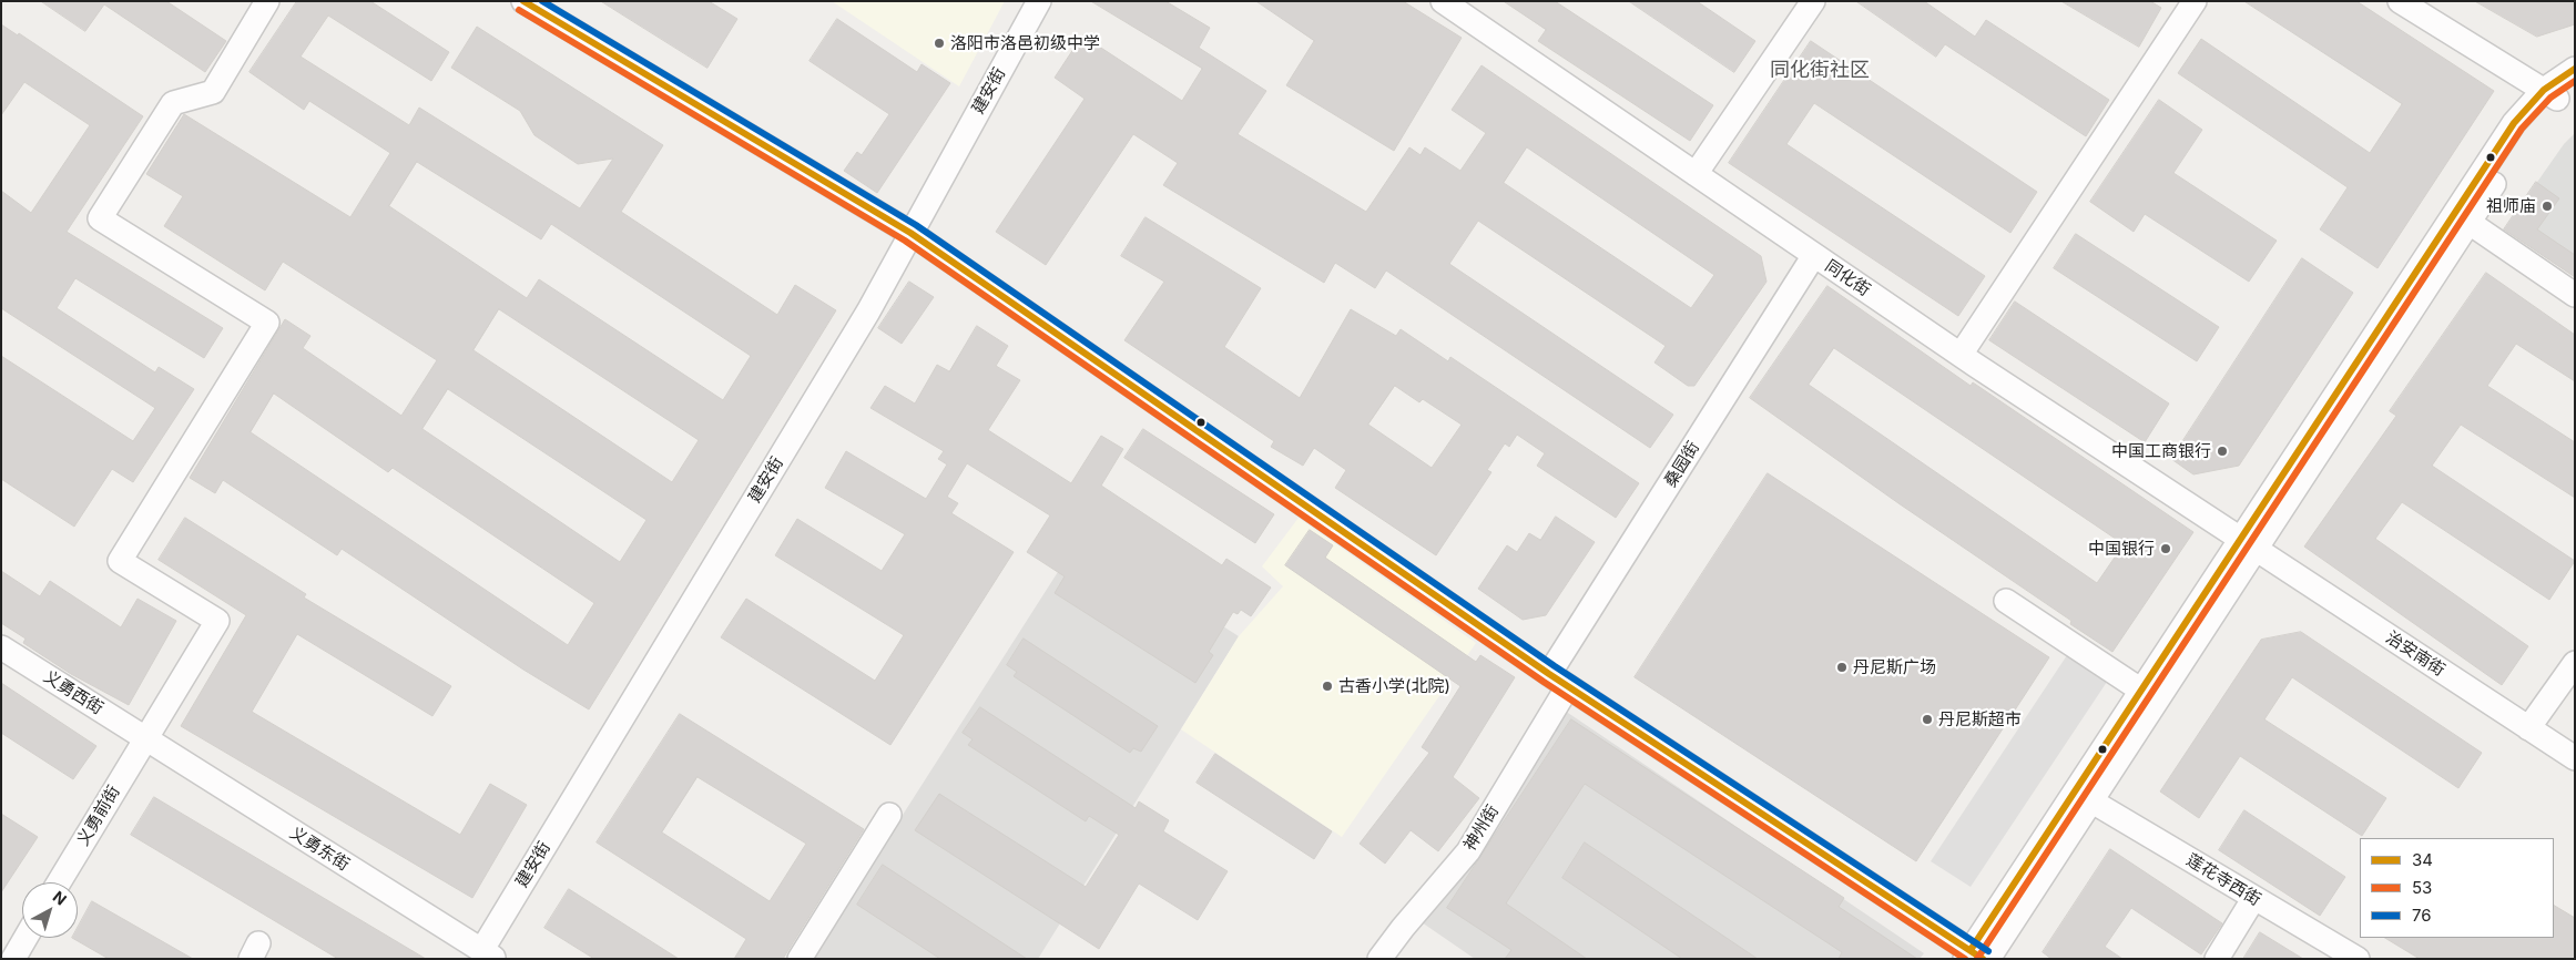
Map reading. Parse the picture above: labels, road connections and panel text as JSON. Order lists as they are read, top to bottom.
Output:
{
  "streets": {
    "street": [
      "建安街",
      "同化街",
      "桑园街",
      "治安南街",
      "义勇西街",
      "义勇前街",
      "神州街",
      "义勇东街",
      "莲花寺西街"
    ]
  },
  "crossings": [
    ["建安街", "义勇东街"],
    ["同化街", "桑园街"],
    ["同化街", "治安南街"],
    ["桑园街", "神州街"],
    ["义勇西街", "义勇前街"],
    ["义勇西街", "义勇东街"],
    ["义勇前街", "义勇东街"]
  ],
  "districts": ["同化街社区"],
  "places": [
    "洛阳市洛邑初级中学",
    "祖师庙",
    "中国工商银行",
    "中国银行",
    "丹尼斯广场",
    "古香小学(北院)",
    "丹尼斯超市"
  ],
  "lines": ["transit line 34", "transit line 76", "transit line 53"],
  "legend": ["34", "53", "76"],
  "north": "top right"
}
